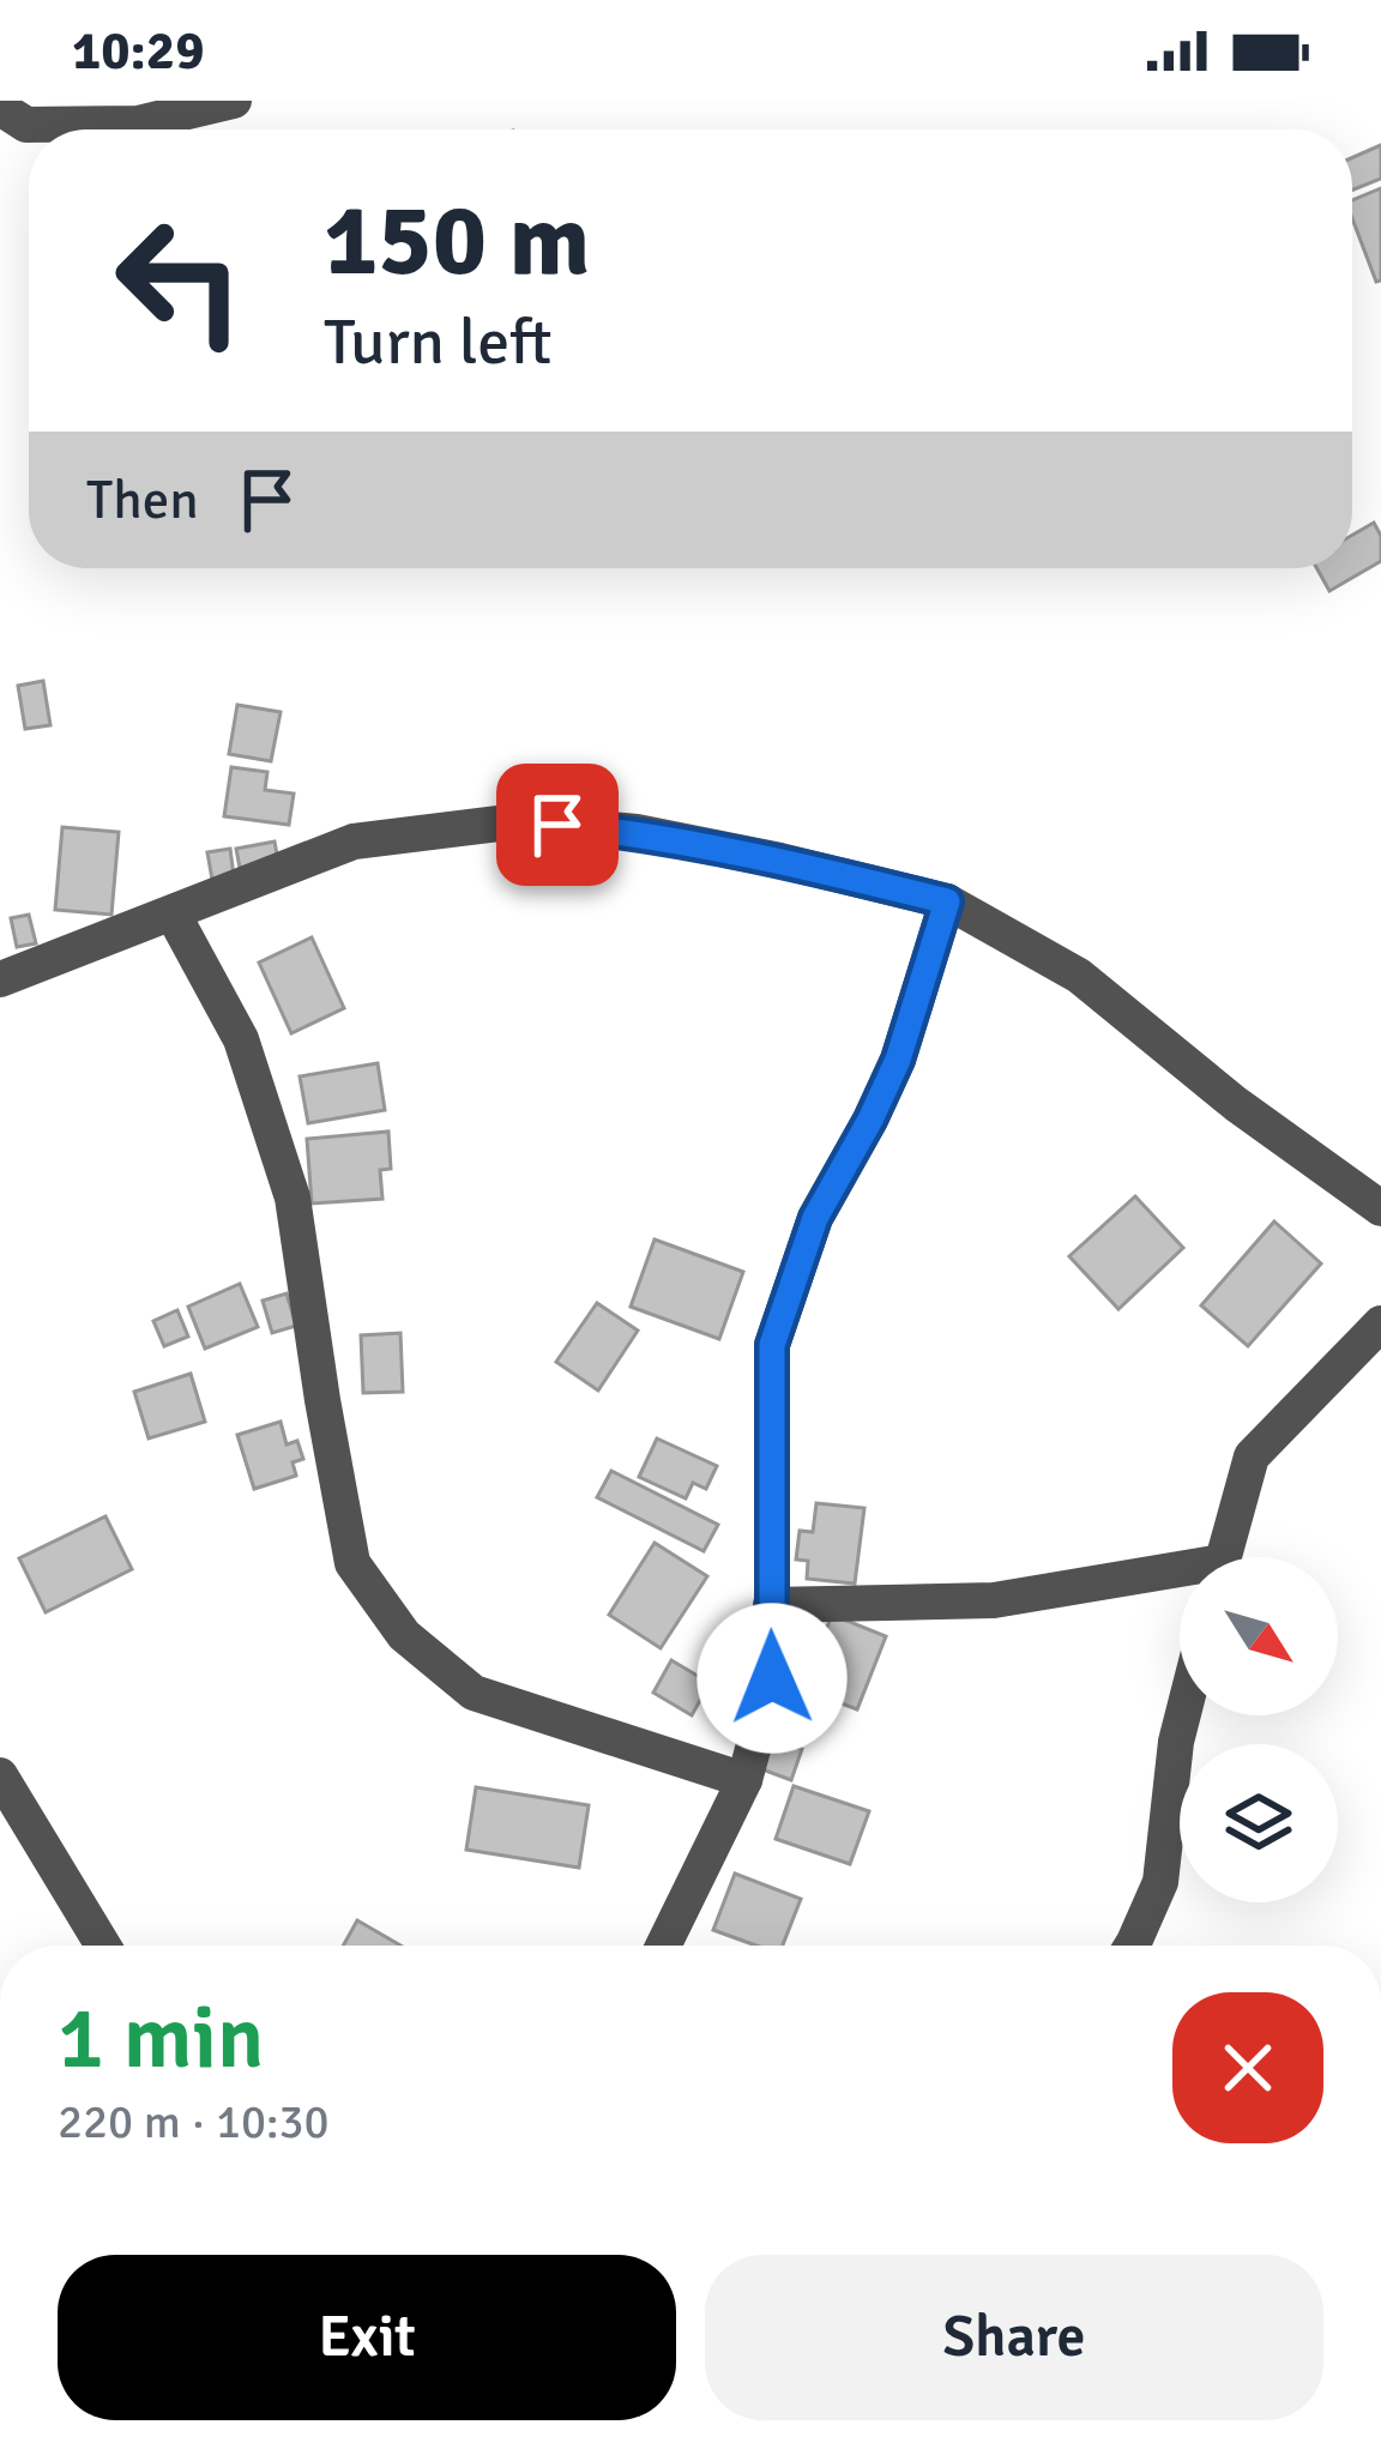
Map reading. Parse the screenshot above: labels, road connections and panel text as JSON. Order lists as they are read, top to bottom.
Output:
{
  "north": "bottom right",
  "page": {
    "status": "10:29",
    "turn": ["150 m", "Turn left"],
    "then": "Then",
    "heading": ["1 min", "220 m · 10:30"],
    "buttons": ["Exit", "Share"]
  }
}
